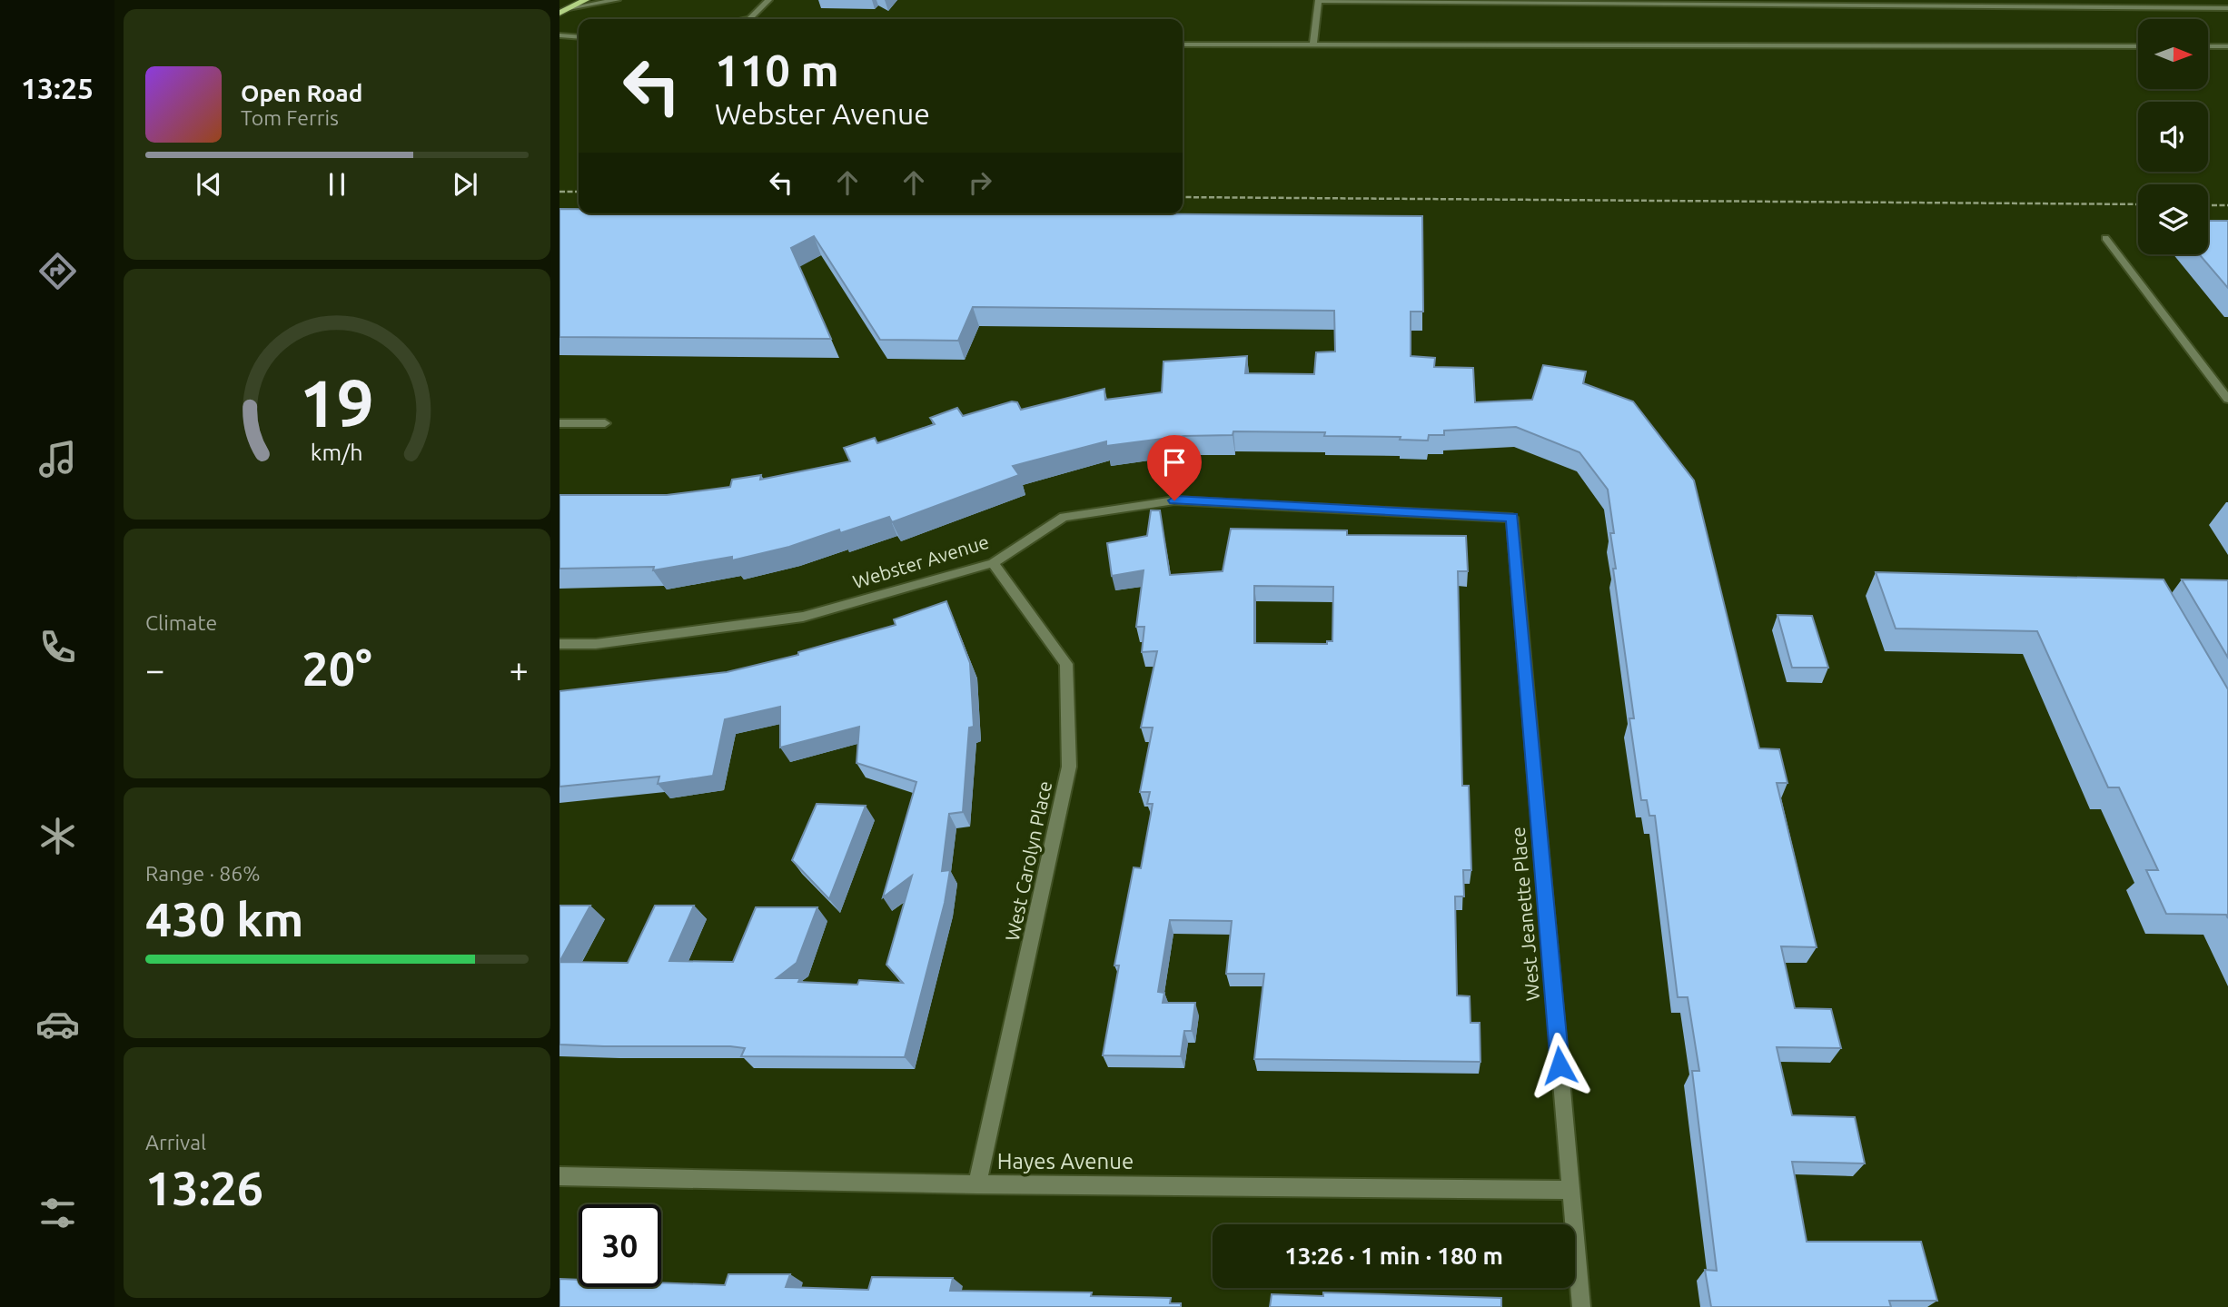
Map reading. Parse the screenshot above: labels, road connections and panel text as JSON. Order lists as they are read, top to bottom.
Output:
{
  "streets": {
    "street": [
      "Webster Avenue",
      "West Carolyn Place",
      "West Jeanette Place",
      "Hayes Avenue"
    ]
  },
  "crossings": [
    ["Webster Avenue", "West Carolyn Place"],
    ["Webster Avenue", "West Jeanette Place"],
    ["West Carolyn Place", "Hayes Avenue"],
    ["West Jeanette Place", "Hayes Avenue"]
  ],
  "north": "right",
  "page": {
    "tabs": "13:25",
    "turn": ["110 m", "Webster Avenue"],
    "song": ["Open Road", "Tom Ferris"],
    "tile": [
      "Climate",
      ["Range · 86%", "430 km"],
      ["Arrival", "13:26"]
    ],
    "heat": ["−", "20°", "+"],
    "limit": "30",
    "trip": "13:26 · 1 min · 180 m",
    "gauge": ["19", "km/h"]
  }
}
